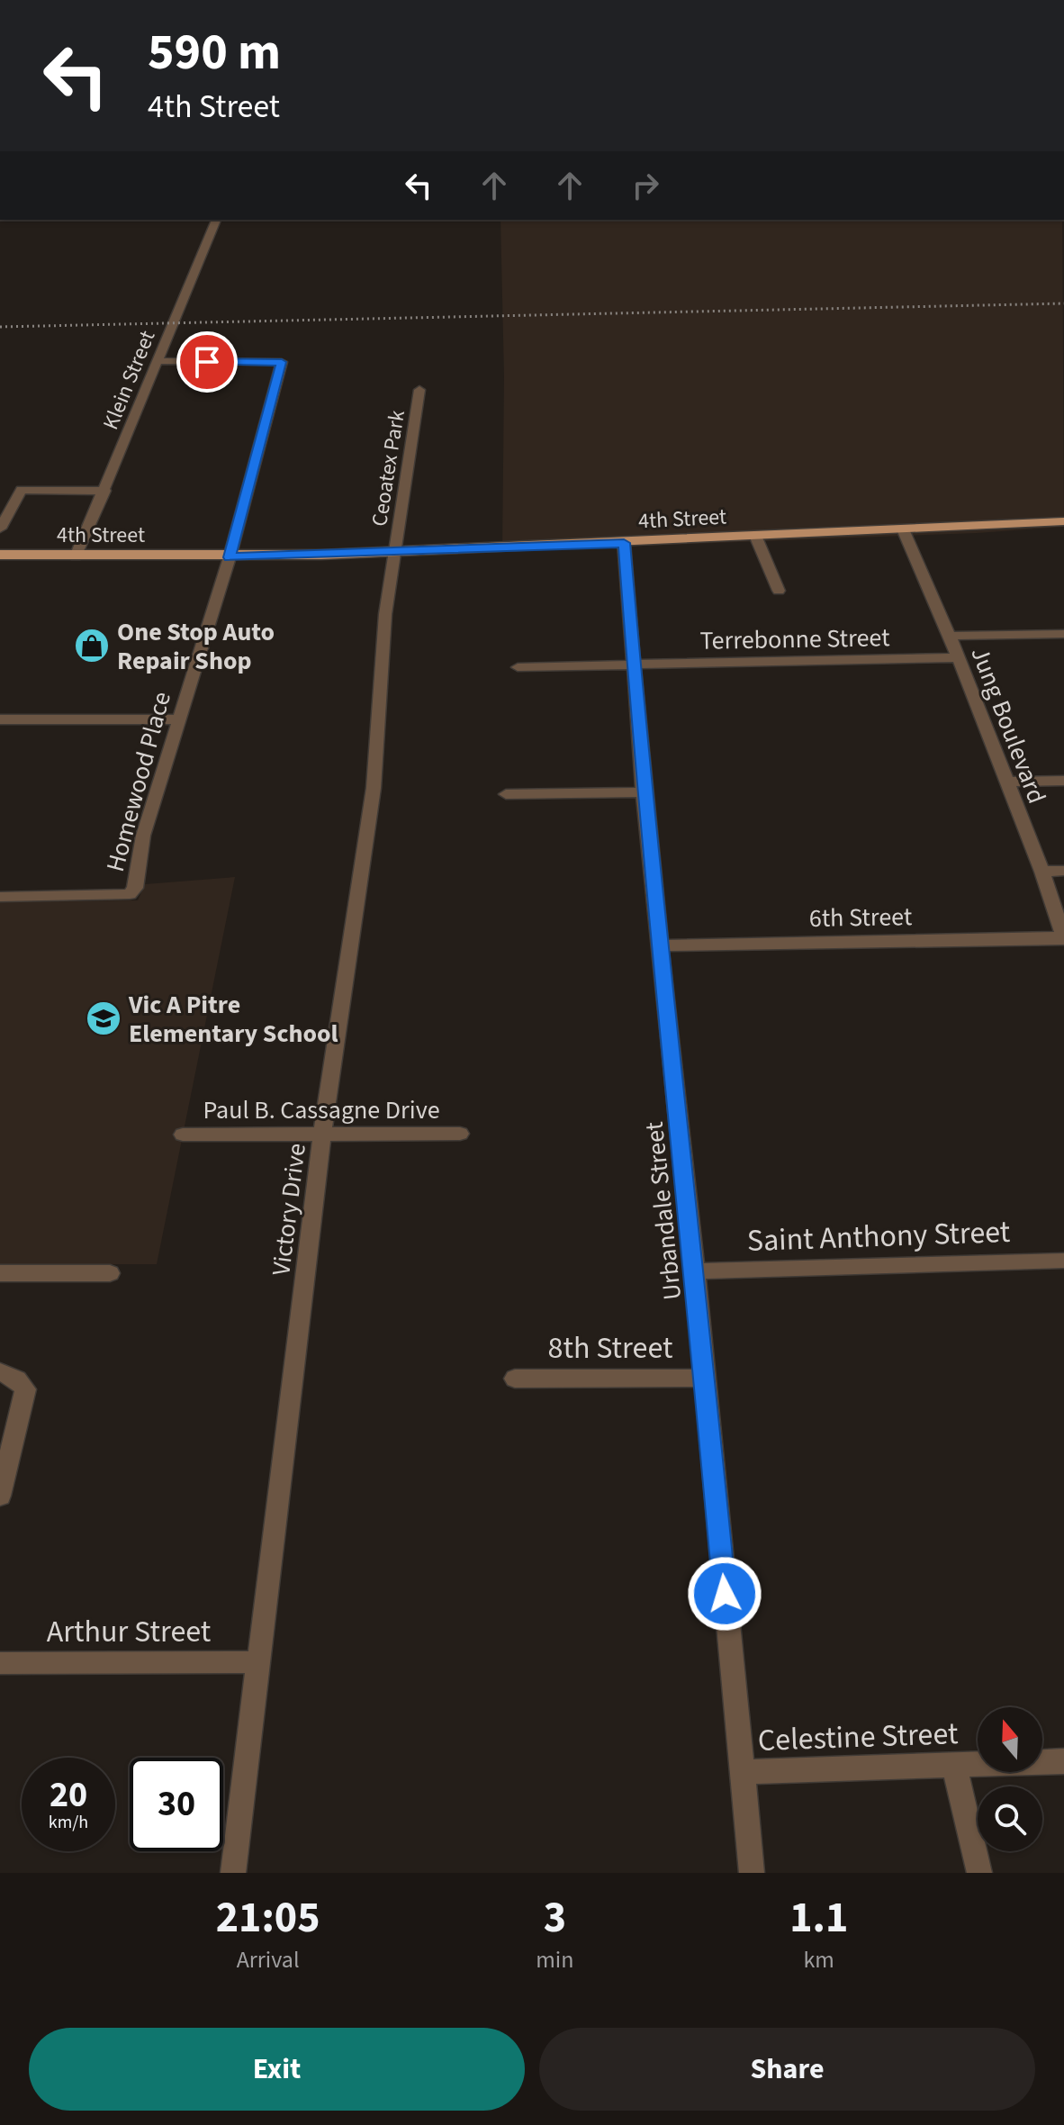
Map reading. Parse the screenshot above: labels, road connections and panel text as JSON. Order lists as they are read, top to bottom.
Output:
{
  "streets": {
    "main road": ["4th Street"],
    "street": [
      "Klein Street",
      "Ceoatex Park",
      "Terrebonne Street",
      "Jung Boulevard",
      "Homewood Place",
      "6th Street",
      "Paul B. Cassagne Drive",
      "Victory Drive",
      "Urbandale Street",
      "Saint Anthony Street",
      "8th Street",
      "Arthur Street",
      "Celestine Street"
    ]
  },
  "crossings": [
    ["Klein Street", "4th Street"],
    ["Klein Street", "Homewood Place"],
    ["Ceoatex Park", "4th Street"],
    ["Ceoatex Park", "Victory Drive"],
    ["4th Street", "Jung Boulevard"],
    ["4th Street", "Homewood Place"],
    ["4th Street", "Victory Drive"],
    ["4th Street", "Urbandale Street"],
    ["Terrebonne Street", "Jung Boulevard"],
    ["Terrebonne Street", "Urbandale Street"],
    ["Jung Boulevard", "6th Street"],
    ["6th Street", "Urbandale Street"],
    ["Paul B. Cassagne Drive", "Victory Drive"],
    ["Victory Drive", "Arthur Street"],
    ["Urbandale Street", "Saint Anthony Street"],
    ["Urbandale Street", "8th Street"],
    ["Urbandale Street", "Celestine Street"]
  ],
  "places": {
    "shop": ["One Stop Auto Repair Shop"],
    "school or university": ["Vic A Pitre Elementary School"]
  },
  "north": "top",
  "page": {
    "turn": ["590 m", "4th Street"],
    "speed": "20 km/h",
    "limit": "30",
    "eta": [
      "21:05",
      "Arrival",
      "3",
      "min",
      "1.1",
      "km"
    ],
    "buttons": ["Exit", "Share"]
  }
}
